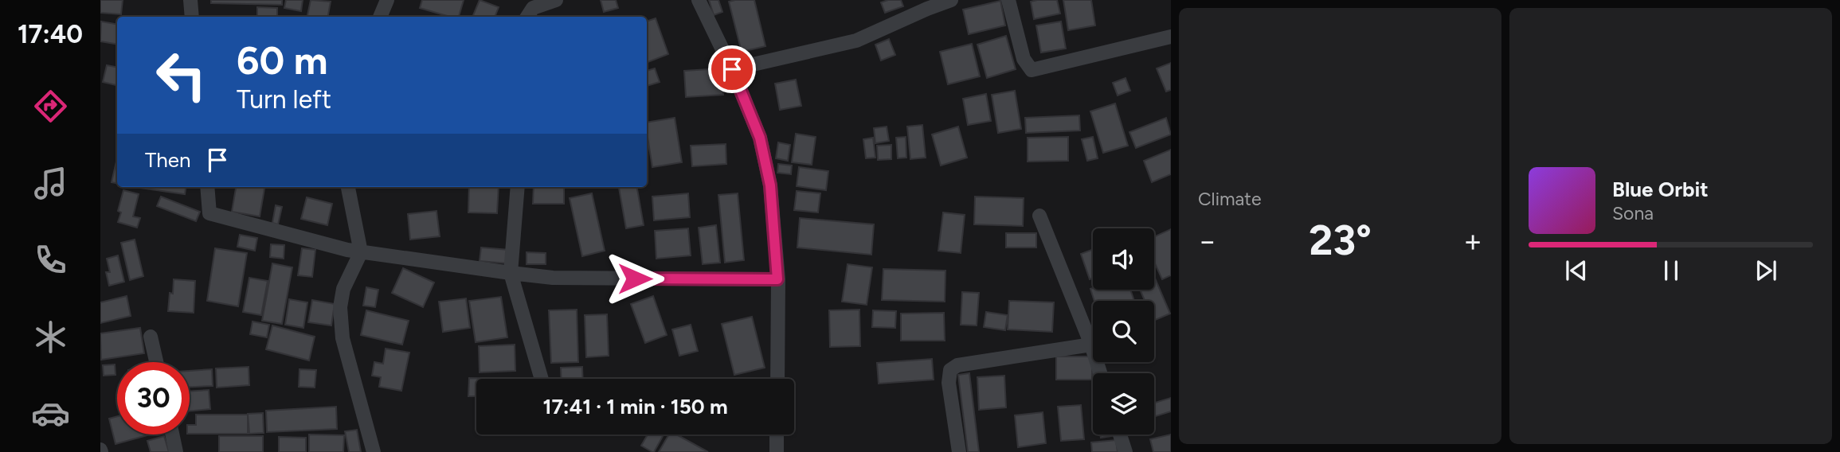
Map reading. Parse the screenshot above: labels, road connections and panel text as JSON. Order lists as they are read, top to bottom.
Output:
{
  "page": {
    "tabs": "17:40",
    "tile": "Climate",
    "turn": ["60 m", "Turn left"],
    "then": "Then",
    "song": ["Blue Orbit", "Sona"],
    "heat": ["−", "23°", "+"],
    "limit": "30",
    "trip": "17:41 · 1 min · 150 m"
  }
}
